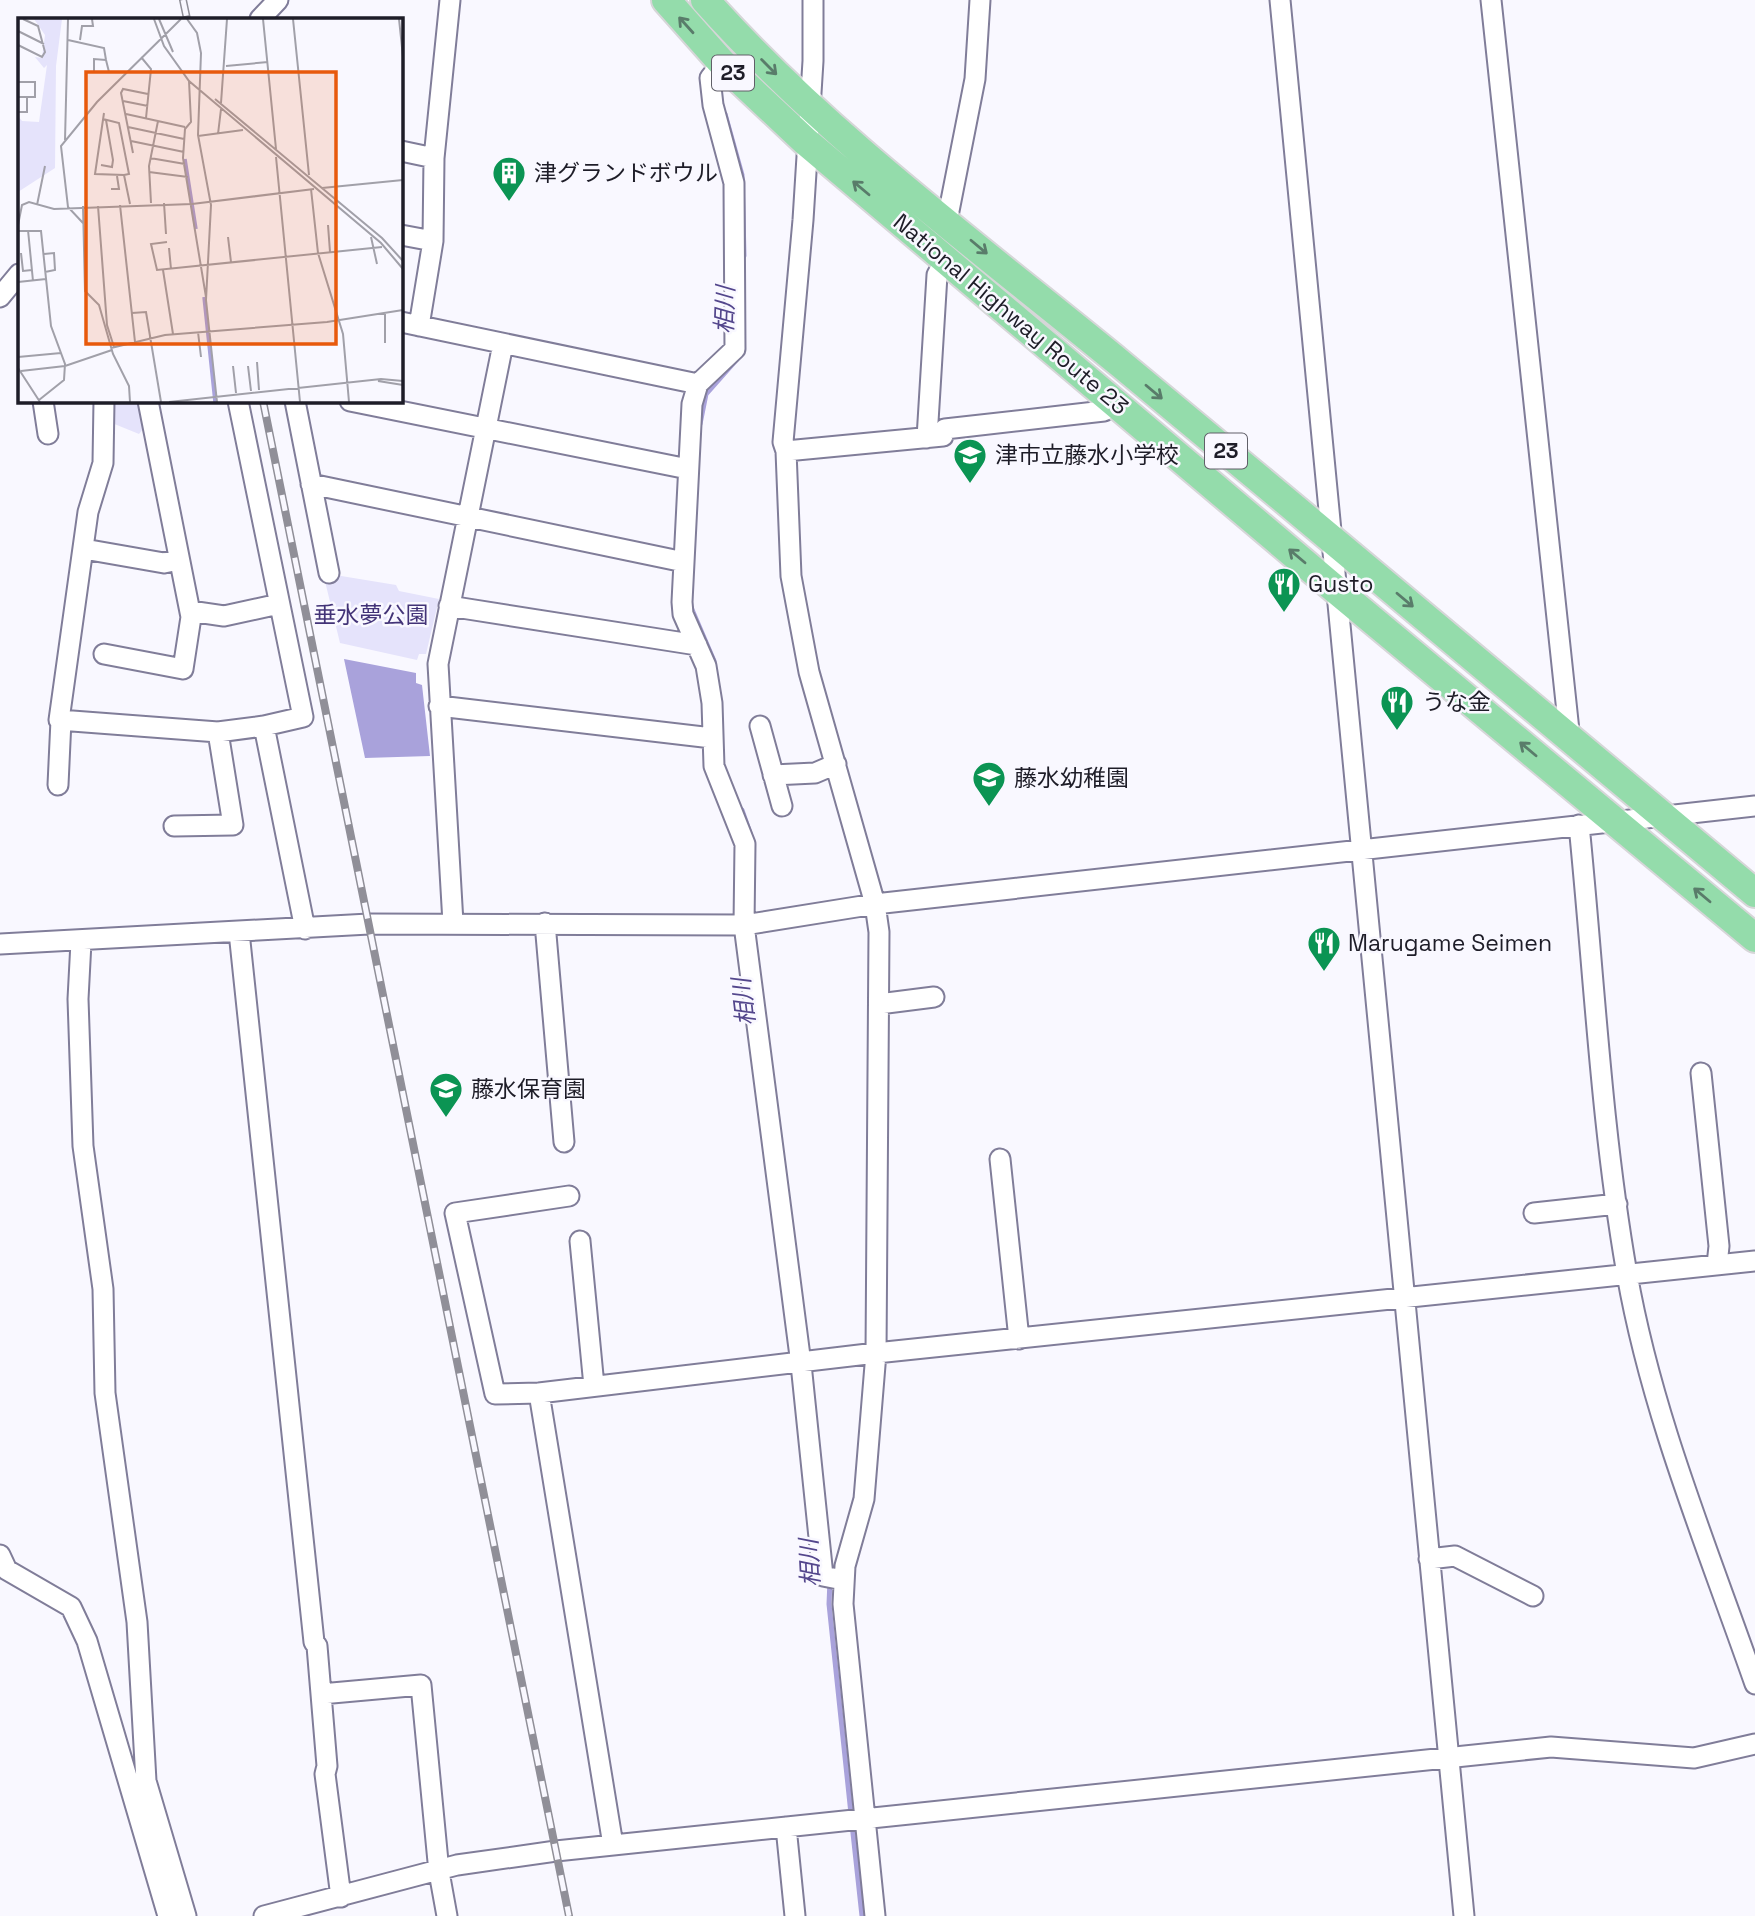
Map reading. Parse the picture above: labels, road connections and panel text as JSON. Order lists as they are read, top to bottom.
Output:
{
  "streets": {
    "highway": ["23", "National Highway Route 23"]
  },
  "water": ["相川"],
  "parks": ["垂水夢公園"],
  "places": {
    "building": ["津グランドボウル"],
    "school or university": ["津市立藤水小学校", "藤水幼稚園", "藤水保育園"],
    "restaurant": ["Gusto", "うな金", "Marugame Seimen"]
  }
}
